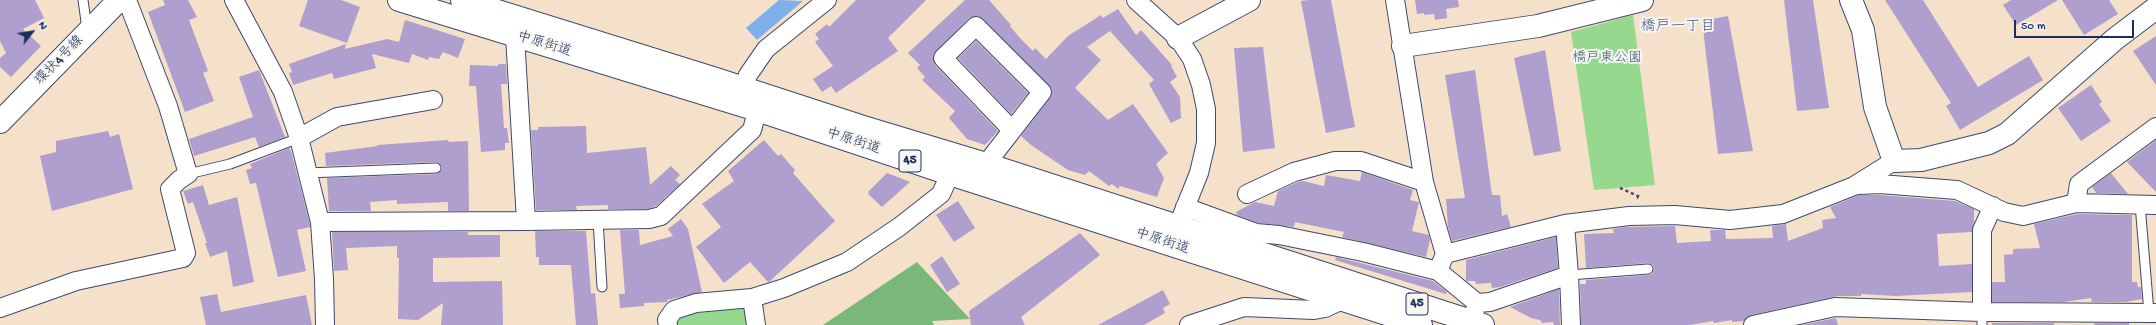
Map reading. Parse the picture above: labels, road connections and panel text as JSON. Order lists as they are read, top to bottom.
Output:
{
  "streets": {
    "main road": ["中原街道", "環状4号線", "45"]
  },
  "districts": ["橋戸一丁目"],
  "parks": ["橋戸東公園"],
  "scale_bar": "50 m",
  "north": "top right"
}
